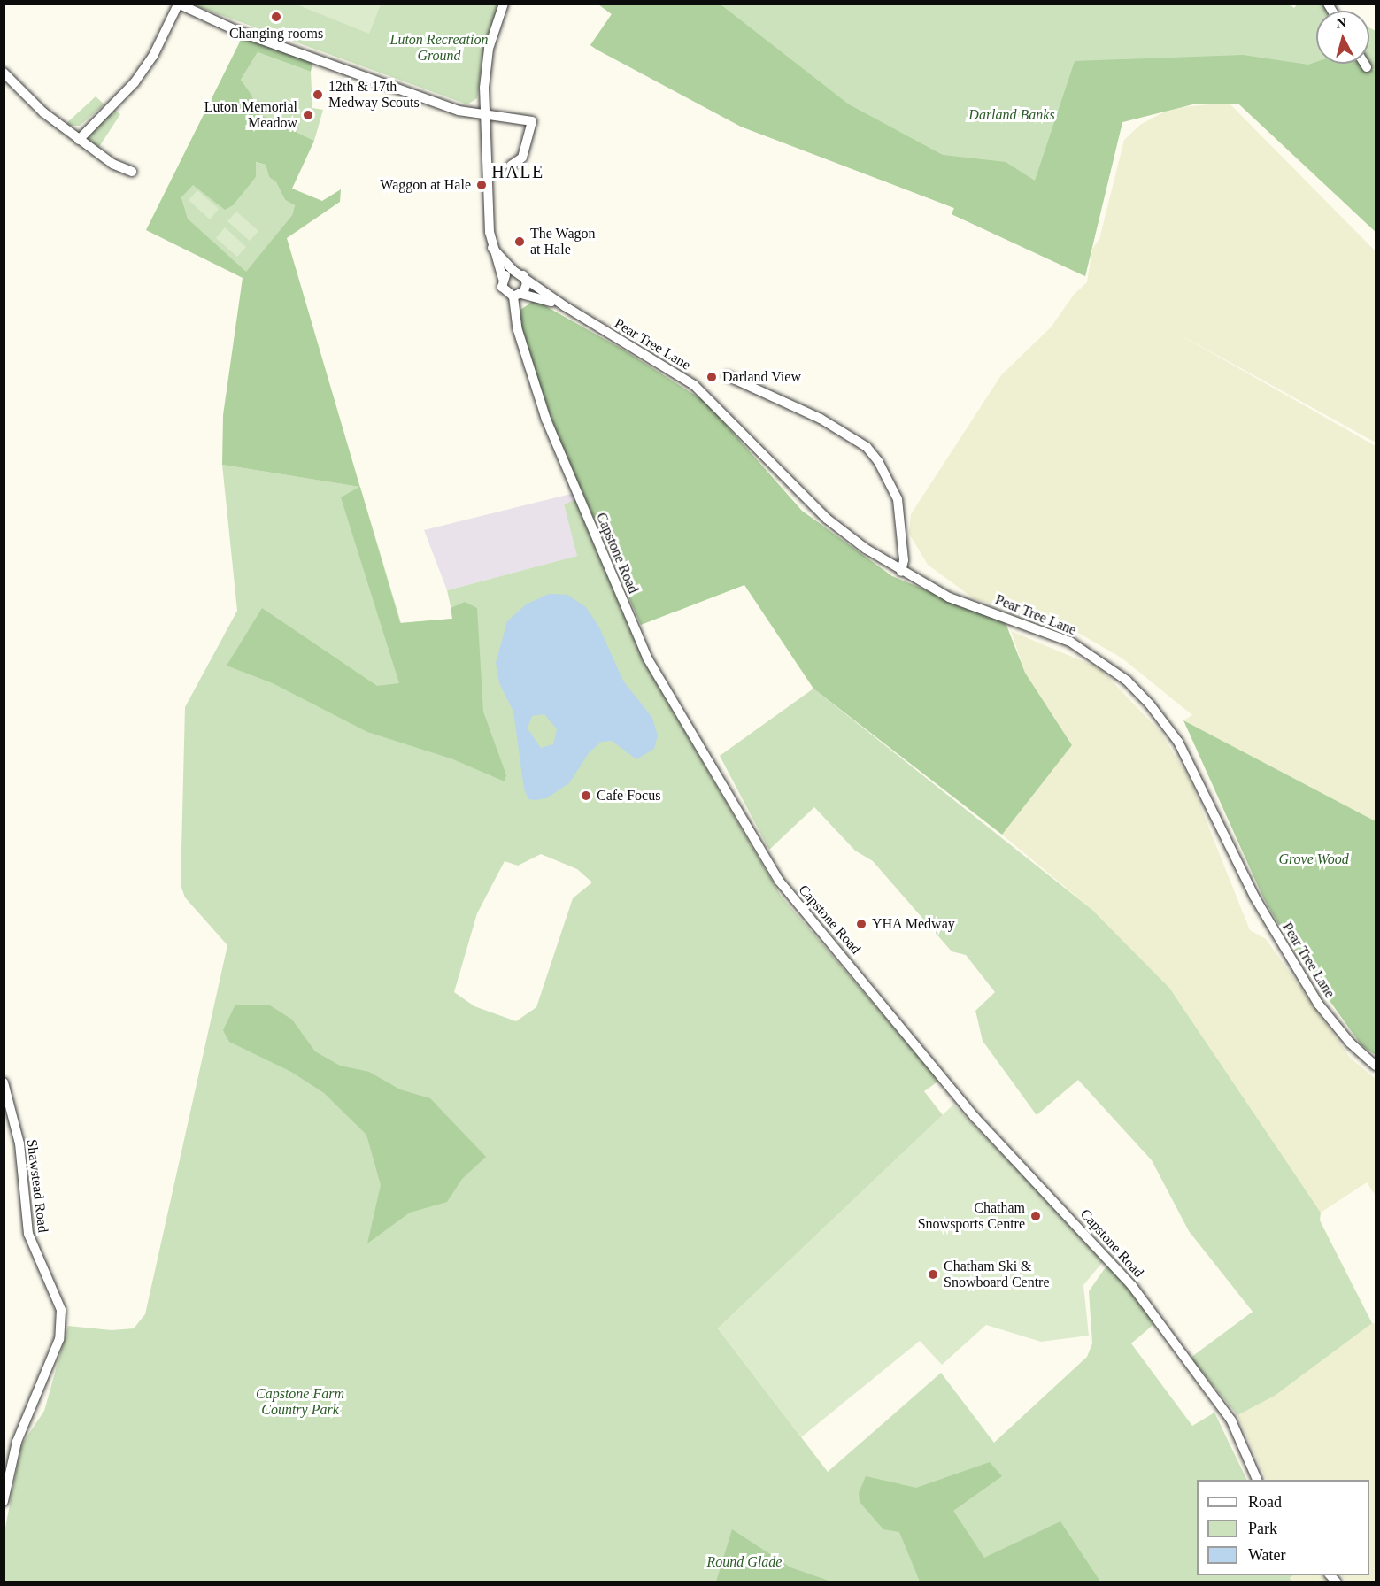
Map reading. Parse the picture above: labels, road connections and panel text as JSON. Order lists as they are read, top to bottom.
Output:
{
  "streets": {
    "street": ["Pear Tree Lane", "Capstone Road", "Shawstead Road"]
  },
  "crossings": [
    ["Pear Tree Lane", "Capstone Road"]
  ],
  "districts": ["HALE"],
  "parks": [
    "Luton Recreation Ground",
    "Darland Banks",
    "Grove Wood",
    "Capstone Farm Country Park",
    "Round Glade"
  ],
  "places": [
    "Changing rooms",
    "12th & 17th Medway Scouts",
    "Luton Memorial Meadow",
    "Waggon at Hale",
    "The Wagon at Hale",
    "Darland View",
    "Cafe Focus",
    "YHA Medway",
    "Chatham Snowsports Centre",
    "Chatham Ski & Snowboard Centre"
  ],
  "legend": ["Road", "Park", "Water"],
  "north": "top"
}
